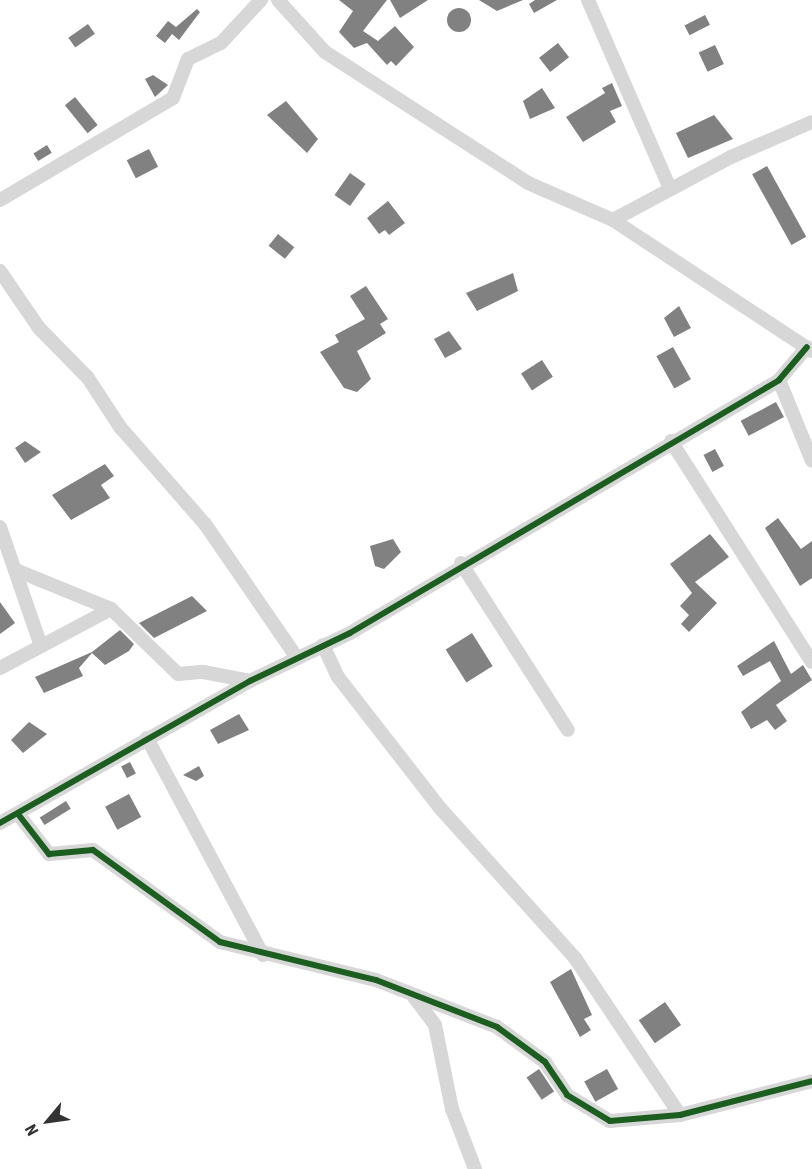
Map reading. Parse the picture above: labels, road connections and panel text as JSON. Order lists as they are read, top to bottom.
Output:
{
  "north": "bottom left"
}
